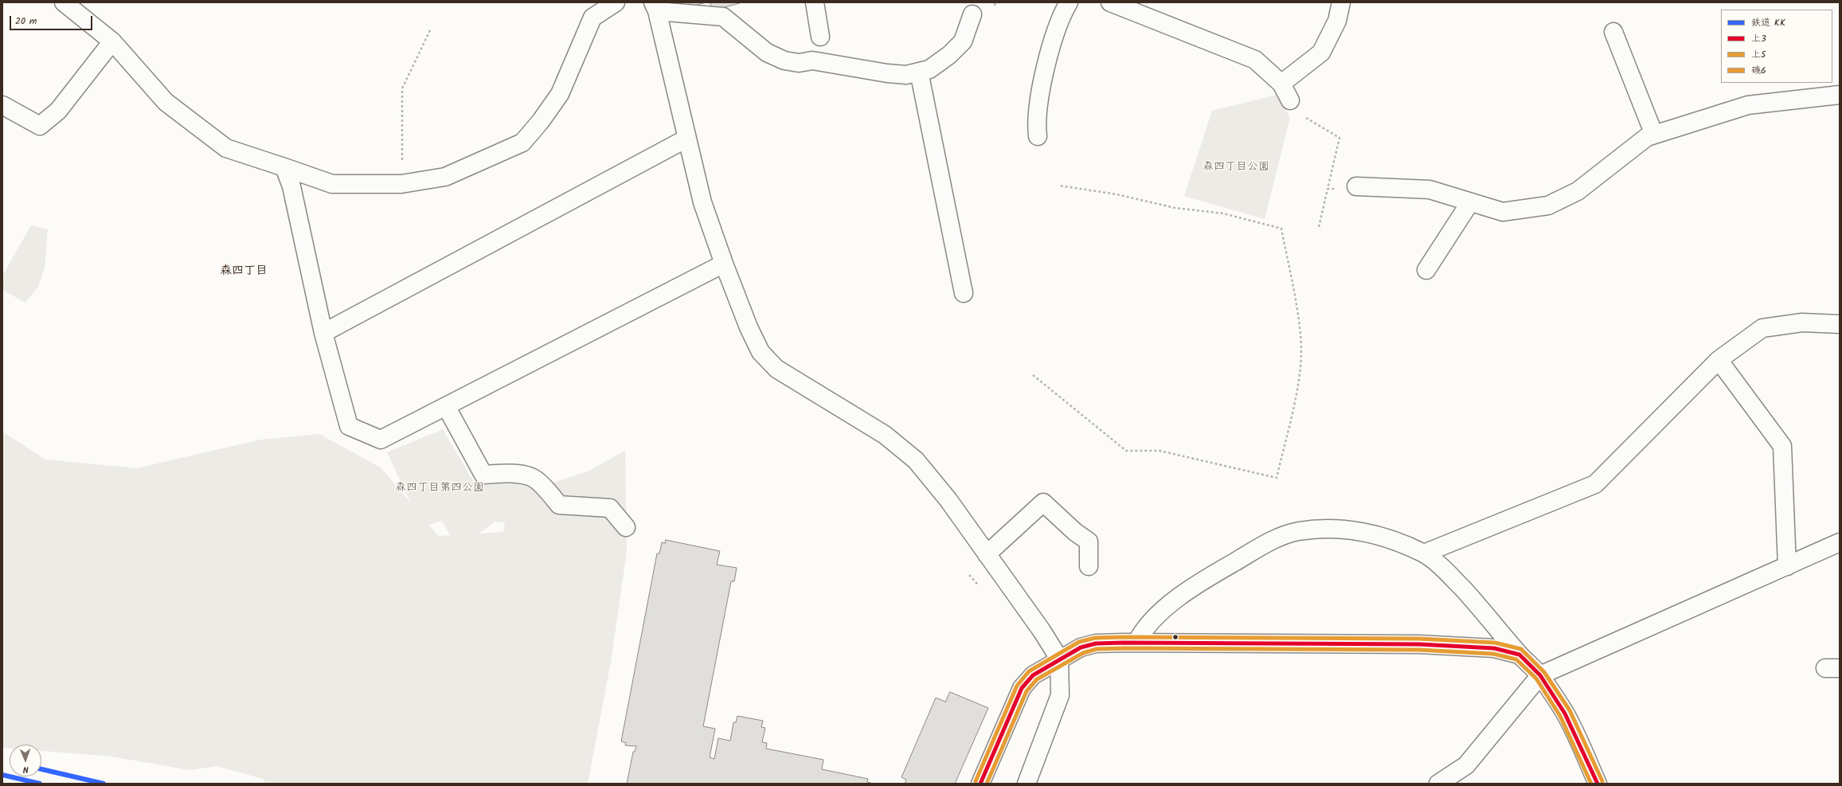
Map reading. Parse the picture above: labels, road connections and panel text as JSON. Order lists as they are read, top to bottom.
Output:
{
  "districts": ["森四丁目"],
  "parks": ["森四丁目公園", "森四丁目第四公園"],
  "lines": [
    "transit line 磯6",
    "transit line 上3",
    "transit line 上5",
    "rail line KK"
  ],
  "legend": [
    "鉄道 KK",
    "上3",
    "上5",
    "磯6"
  ],
  "scale_bar": "20 m",
  "north": "bottom"
}
